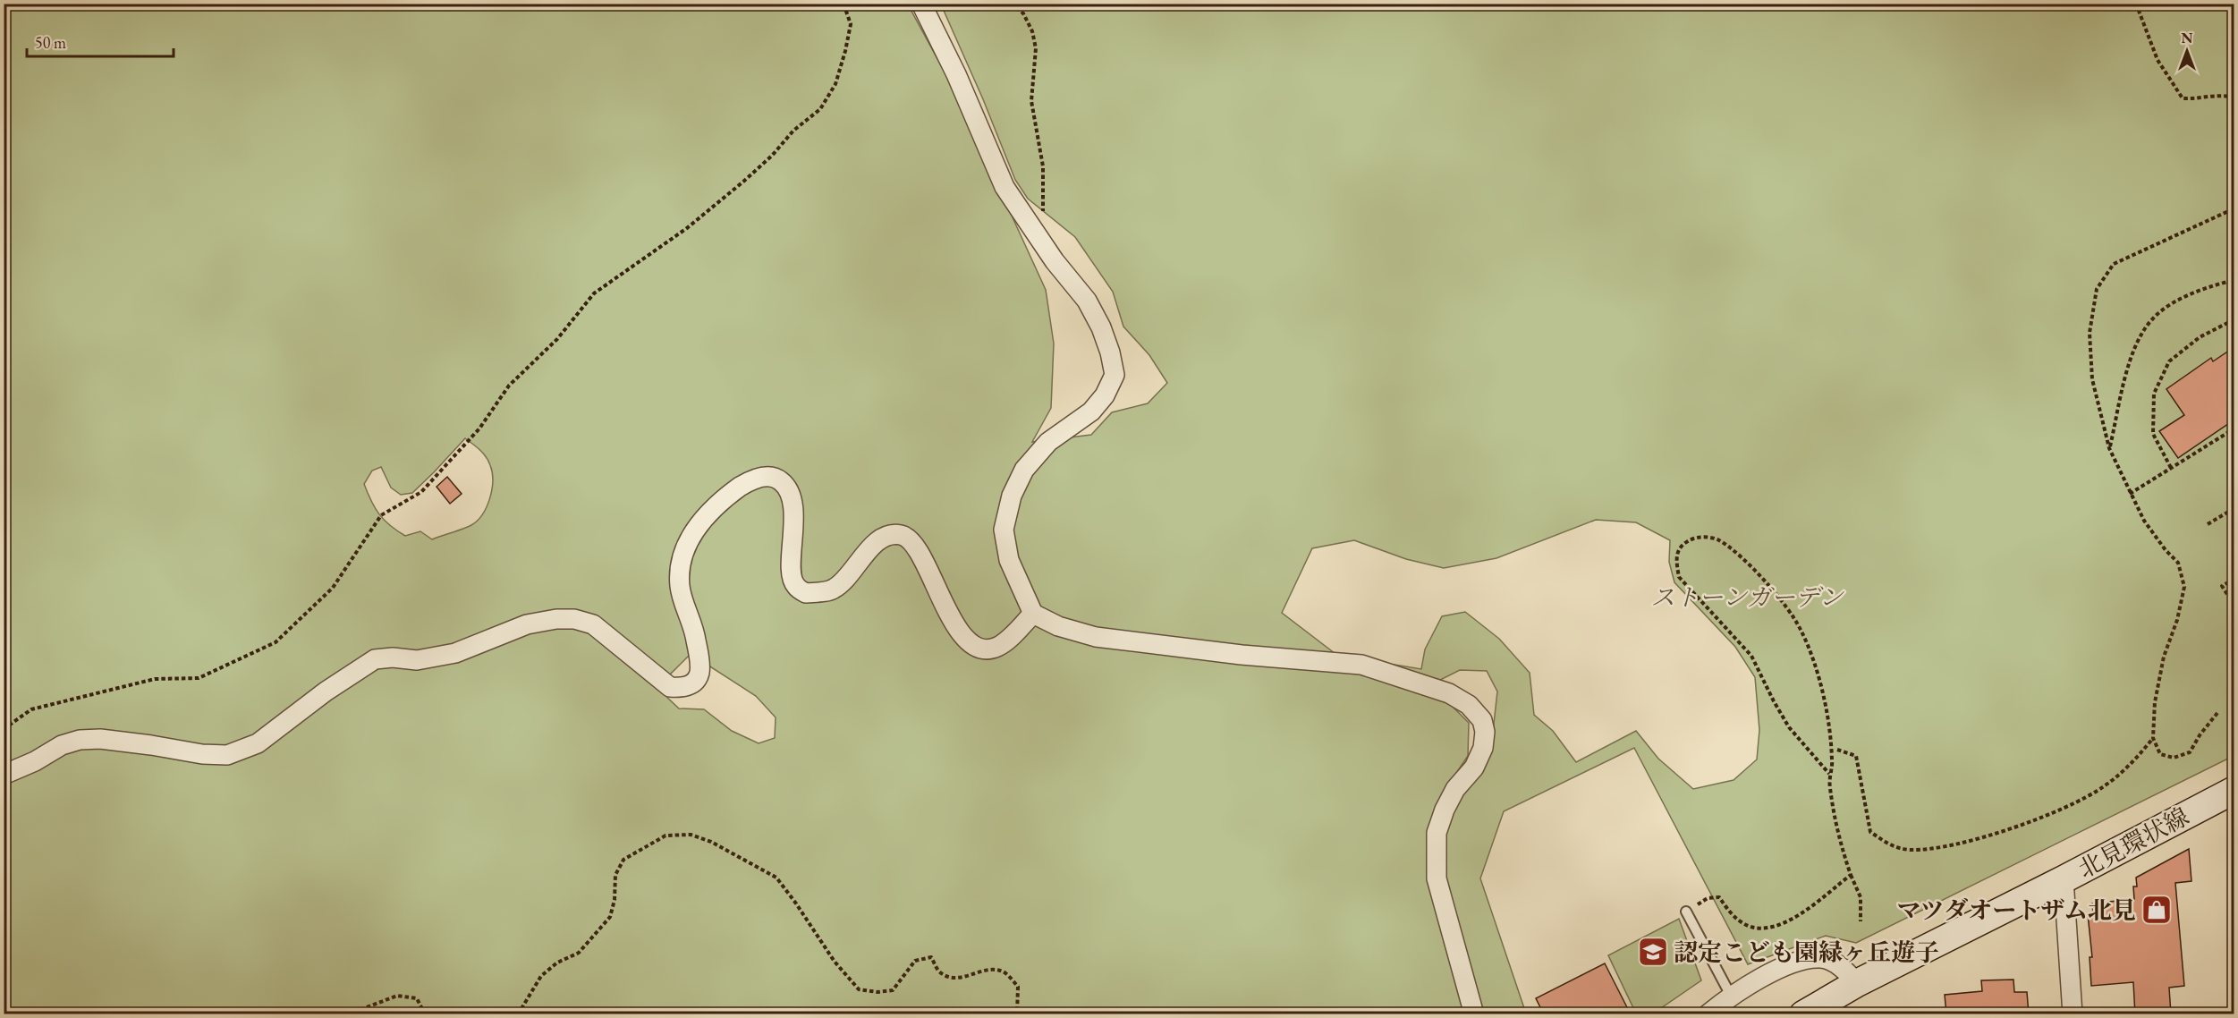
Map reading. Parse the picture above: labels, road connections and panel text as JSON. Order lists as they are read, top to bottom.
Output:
{
  "streets": {
    "main road": ["北見環状線"]
  },
  "parks": ["ストーンガーデン"],
  "places": {
    "shop": ["マツダオートザム北見"],
    "school or university": ["認定こども園緑ヶ丘遊子"]
  },
  "scale_bar": "50 m",
  "north": "top"
}
